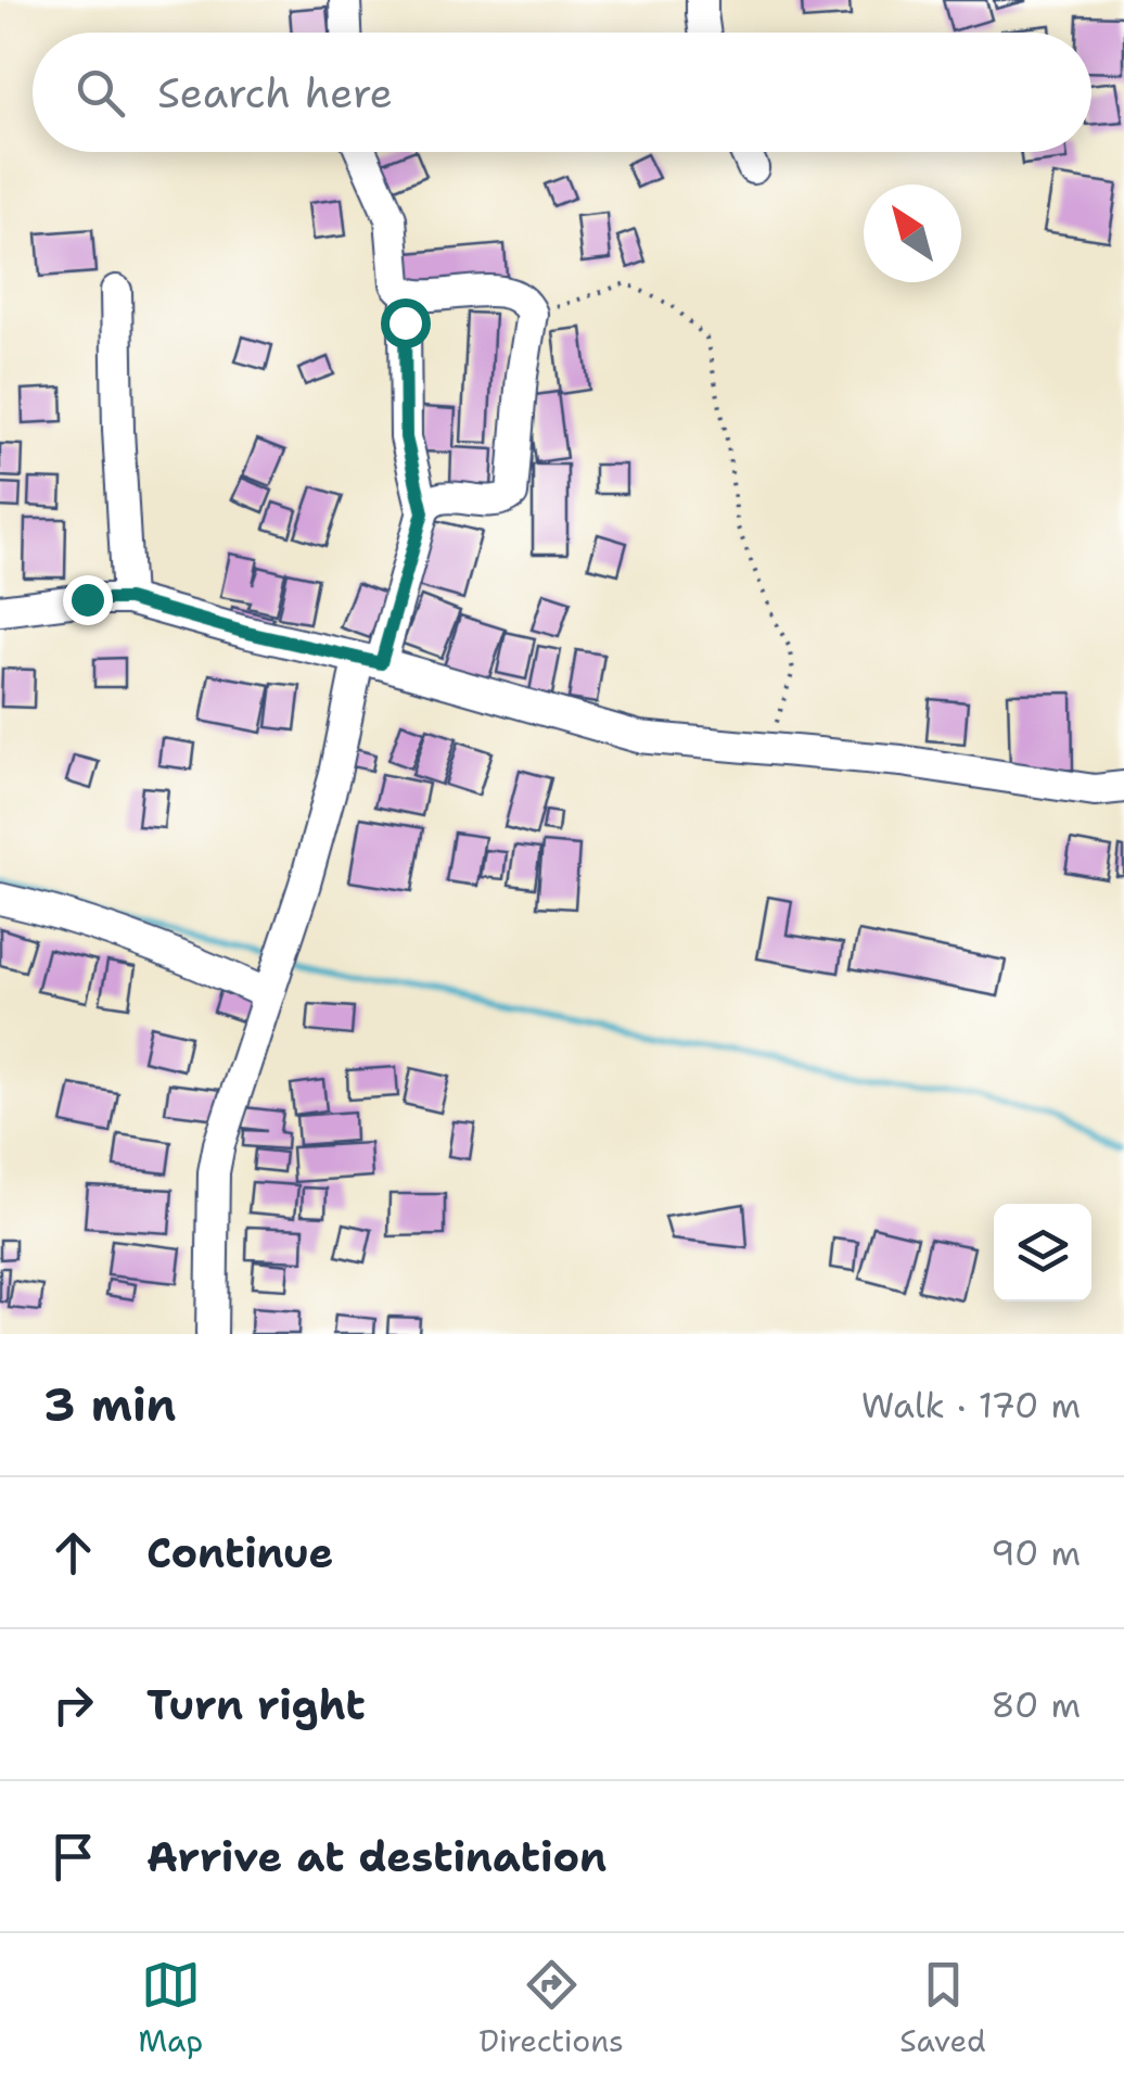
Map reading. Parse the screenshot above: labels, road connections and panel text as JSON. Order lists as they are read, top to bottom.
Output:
{
  "north": "top left",
  "page": {
    "search": "Search here",
    "heading": ["3 min", "Walk · 170 m"],
    "list": [
      ["Continue", "90 m"],
      ["Turn right", "80 m"],
      "Arrive at destination"
    ],
    "nav": ["Map", "Directions", "Saved"]
  }
}
